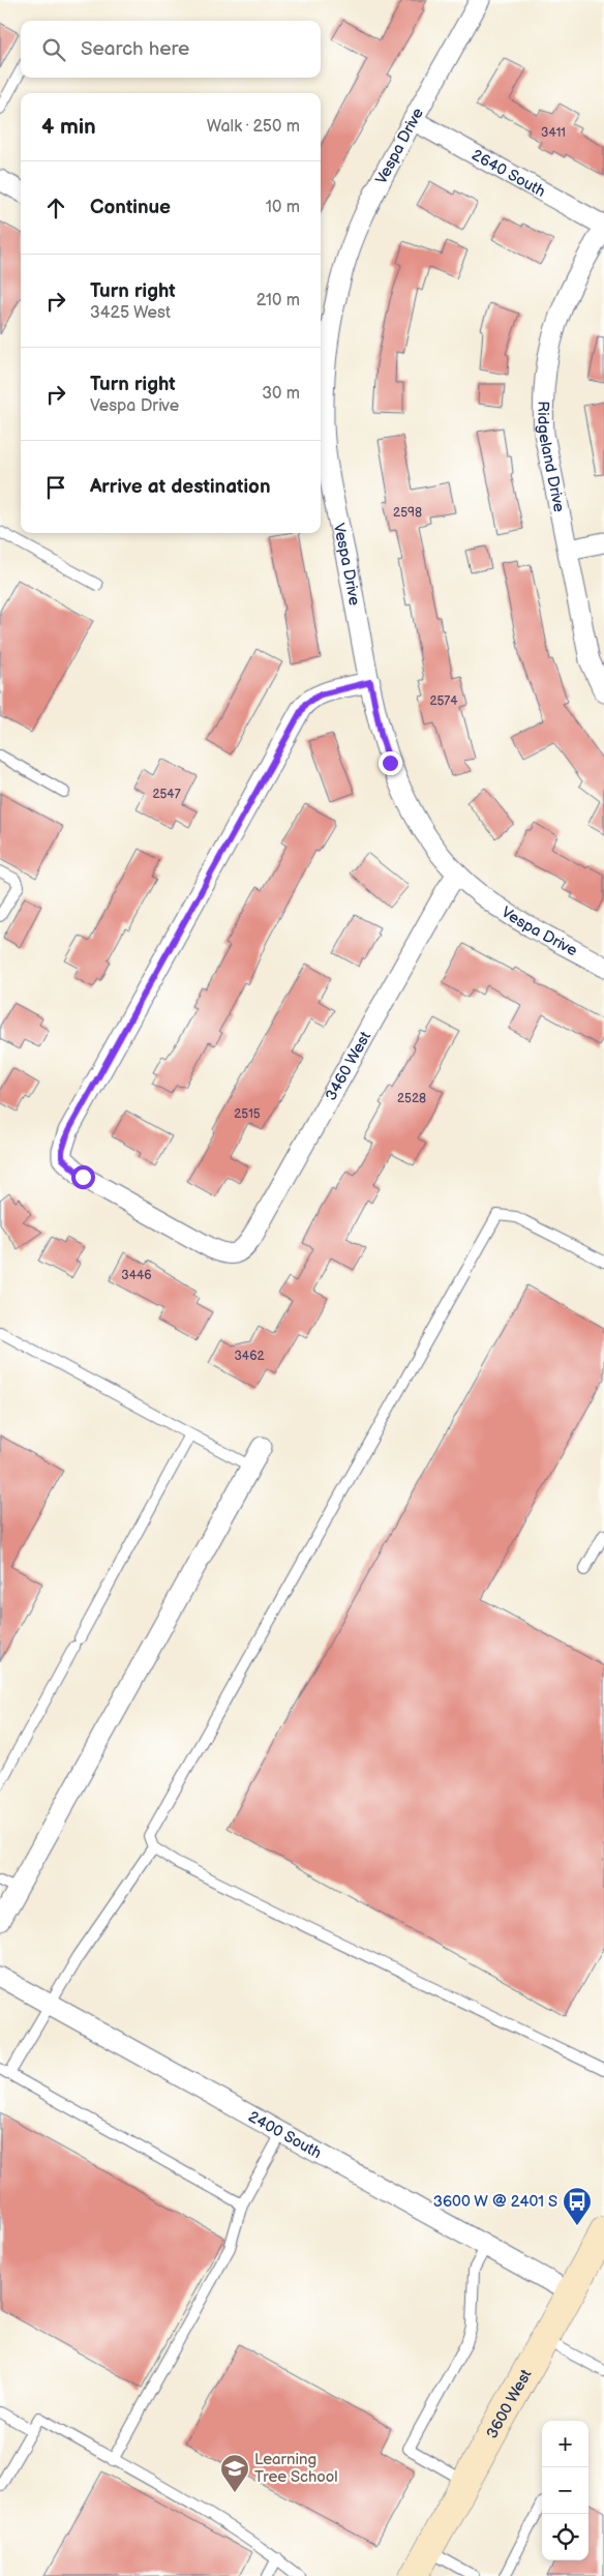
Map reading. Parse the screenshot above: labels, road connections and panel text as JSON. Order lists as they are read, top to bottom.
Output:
{
  "streets": {
    "street": [
      "Vespa Drive",
      "2640 South",
      "Ridgeland Drive",
      "3460 West",
      "2400 South",
      "3600 West"
    ]
  },
  "crossings": [
    ["Vespa Drive", "2640 South"],
    ["Vespa Drive", "3460 West"],
    ["2640 South", "Ridgeland Drive"],
    ["2400 South", "3600 West"]
  ],
  "places": {
    "bus stop": ["3600 W @ 2401 S"],
    "school or university": ["Learning Tree School"]
  },
  "house_numbers": [
    "3411",
    "2598",
    "2574",
    "2547",
    "2528",
    "2515",
    "3446",
    "3462"
  ],
  "page": {
    "search": "Search here",
    "heading": ["4 min", "Walk · 250 m"],
    "list": [
      ["Continue", "10 m"],
      ["Turn right", "3425 West", "210 m"],
      ["Turn right", "Vespa Drive", "30 m"],
      "Arrive at destination"
    ],
    "map_buttons": ["+", "−"]
  }
}
